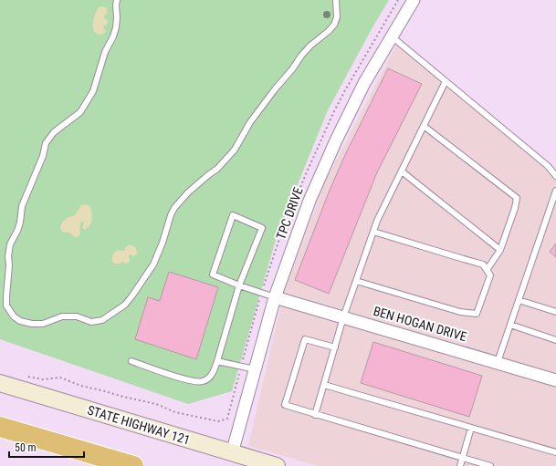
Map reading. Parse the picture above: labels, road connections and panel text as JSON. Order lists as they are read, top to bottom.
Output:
{
  "streets": {
    "main road": ["STATE HIGHWAY 121"],
    "street": ["TPC DRIVE", "BEN HOGAN DRIVE"]
  },
  "crossings": [
    ["TPC DRIVE", "BEN HOGAN DRIVE"],
    ["TPC DRIVE", "STATE HIGHWAY 121"]
  ],
  "scale_bar": "50 m"
}
